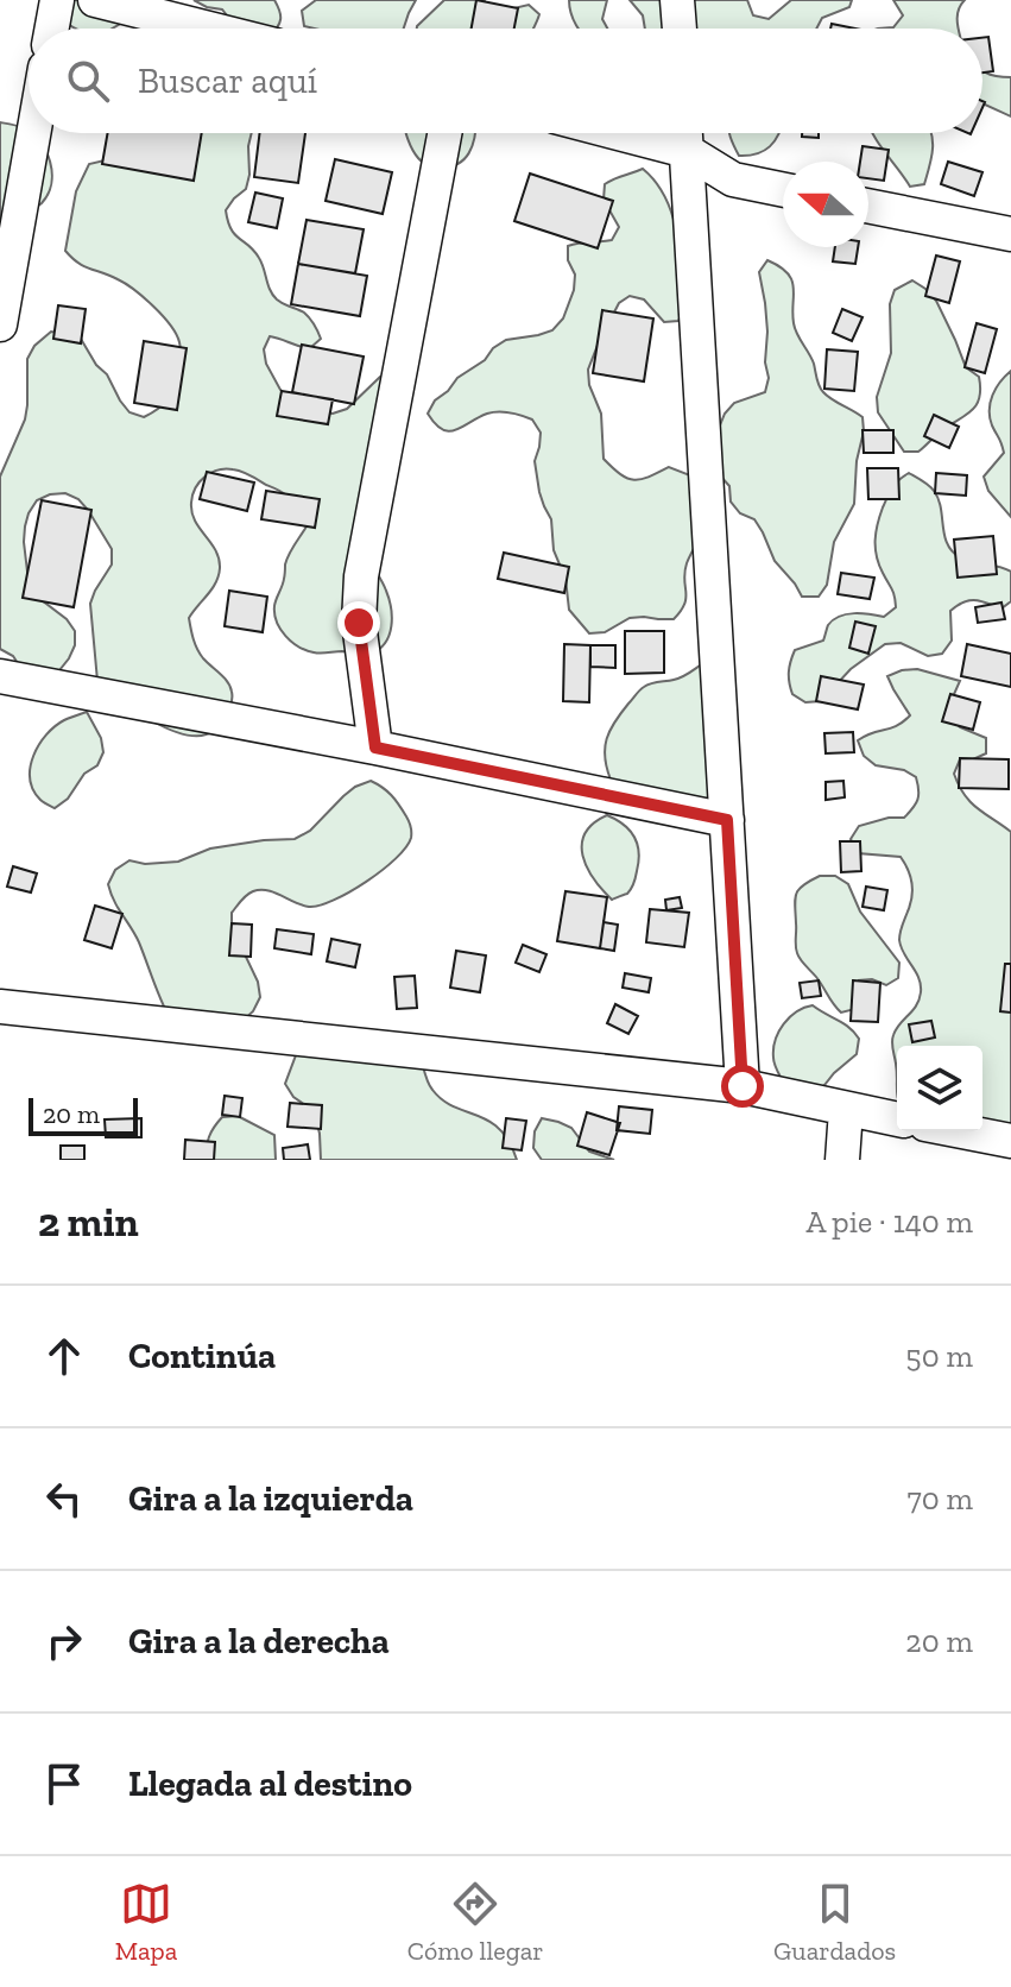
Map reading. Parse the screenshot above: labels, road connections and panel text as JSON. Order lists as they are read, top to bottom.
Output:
{
  "scale_bar": "20 m",
  "north": "left",
  "page": {
    "search": "Buscar aquí",
    "scale": "20 m",
    "heading": ["2 min", "A pie · 140 m"],
    "list": [
      ["Continúa", "50 m"],
      ["Gira a la izquierda", "70 m"],
      ["Gira a la derecha", "20 m"],
      "Llegada al destino"
    ],
    "nav": ["Mapa", "Cómo llegar", "Guardados"]
  }
}
